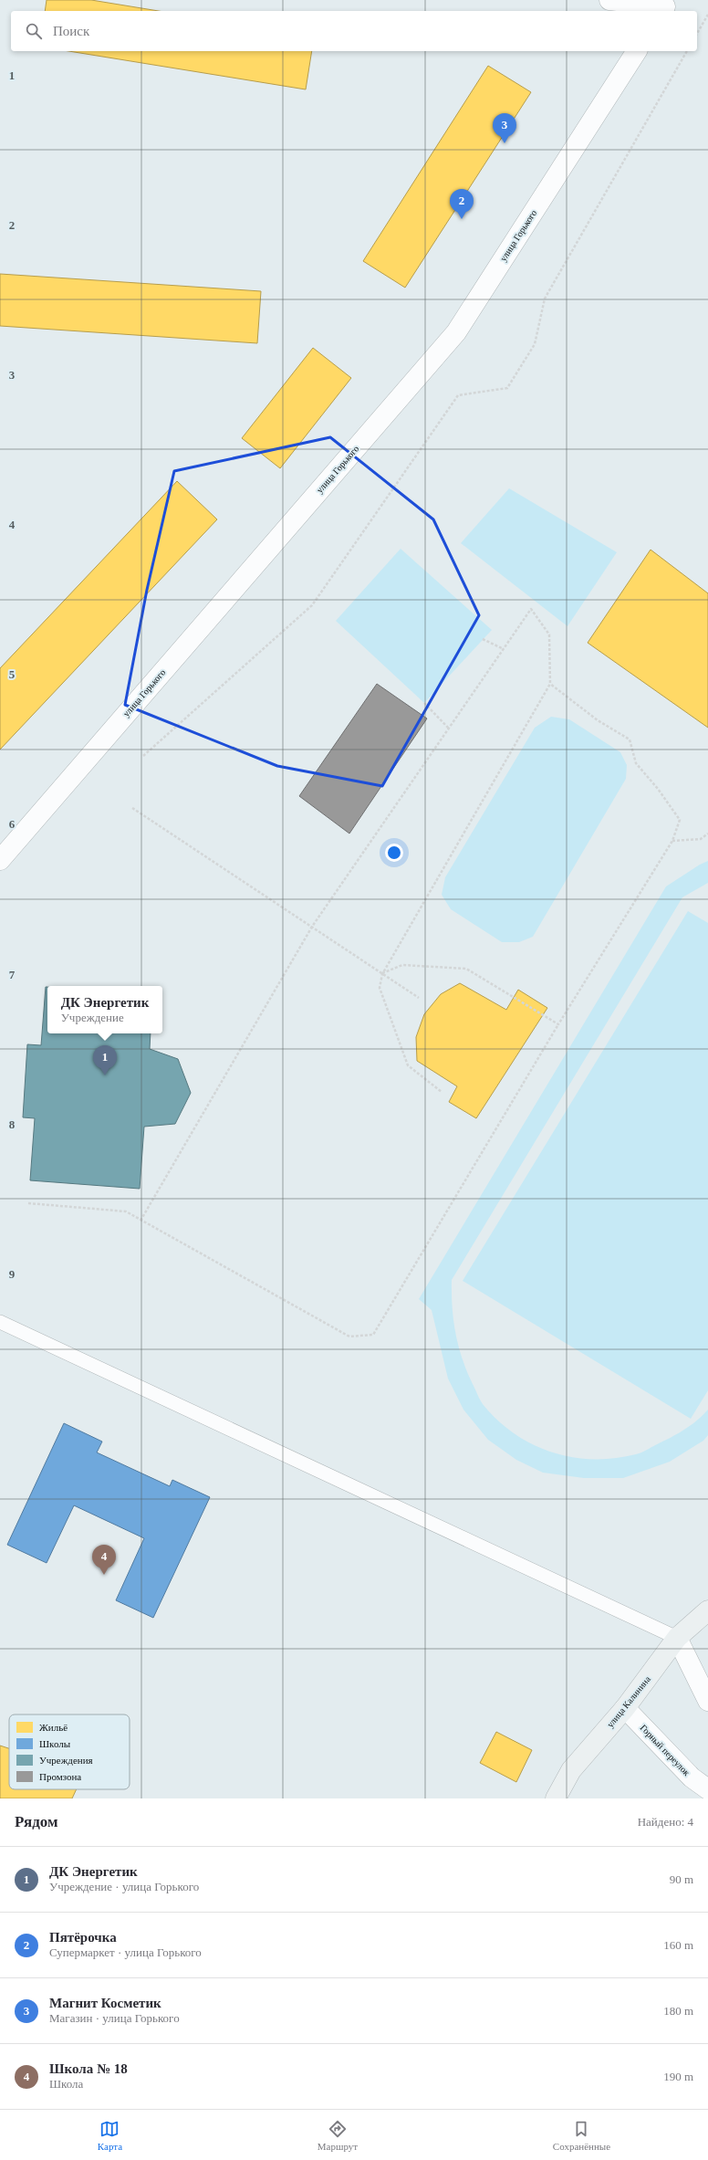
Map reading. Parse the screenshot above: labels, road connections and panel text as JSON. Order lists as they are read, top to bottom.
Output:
{
  "streets": {
    "street": ["улица Горького", "улица Калинина", "Горный переулок"]
  },
  "crossings": [
    ["улица Калинина", "Горный переулок"]
  ],
  "legend": [
    "Жильё",
    "Школы",
    "Учреждения",
    "Промзона"
  ],
  "page": {
    "search": "Поиск",
    "pins": [
      "3",
      "2",
      "1",
      "4"
    ],
    "popup": ["ДК Энергетик", "Учреждение"],
    "heading": ["Рядом", "Найдено: 4"],
    "list": [
      {
        "mark": "1",
        "name": "ДК Энергетик",
        "note": "Учреждение · улица Горького",
        "value": "90 m"
      },
      {
        "mark": "2",
        "name": "Пятёрочка",
        "note": "Супермаркет · улица Горького",
        "value": "160 m"
      },
      {
        "mark": "3",
        "name": "Магнит Косметик",
        "note": "Магазин · улица Горького",
        "value": "180 m"
      },
      {
        "mark": "4",
        "name": "Школа № 18",
        "note": "Школа",
        "value": "190 m"
      }
    ],
    "nav": ["Карта", "Маршрут", "Сохранённые"]
  },
  "grid": {
    "rows": [
      "1",
      "2",
      "3",
      "4",
      "5",
      "6",
      "7",
      "8",
      "9"
    ]
  }
}
